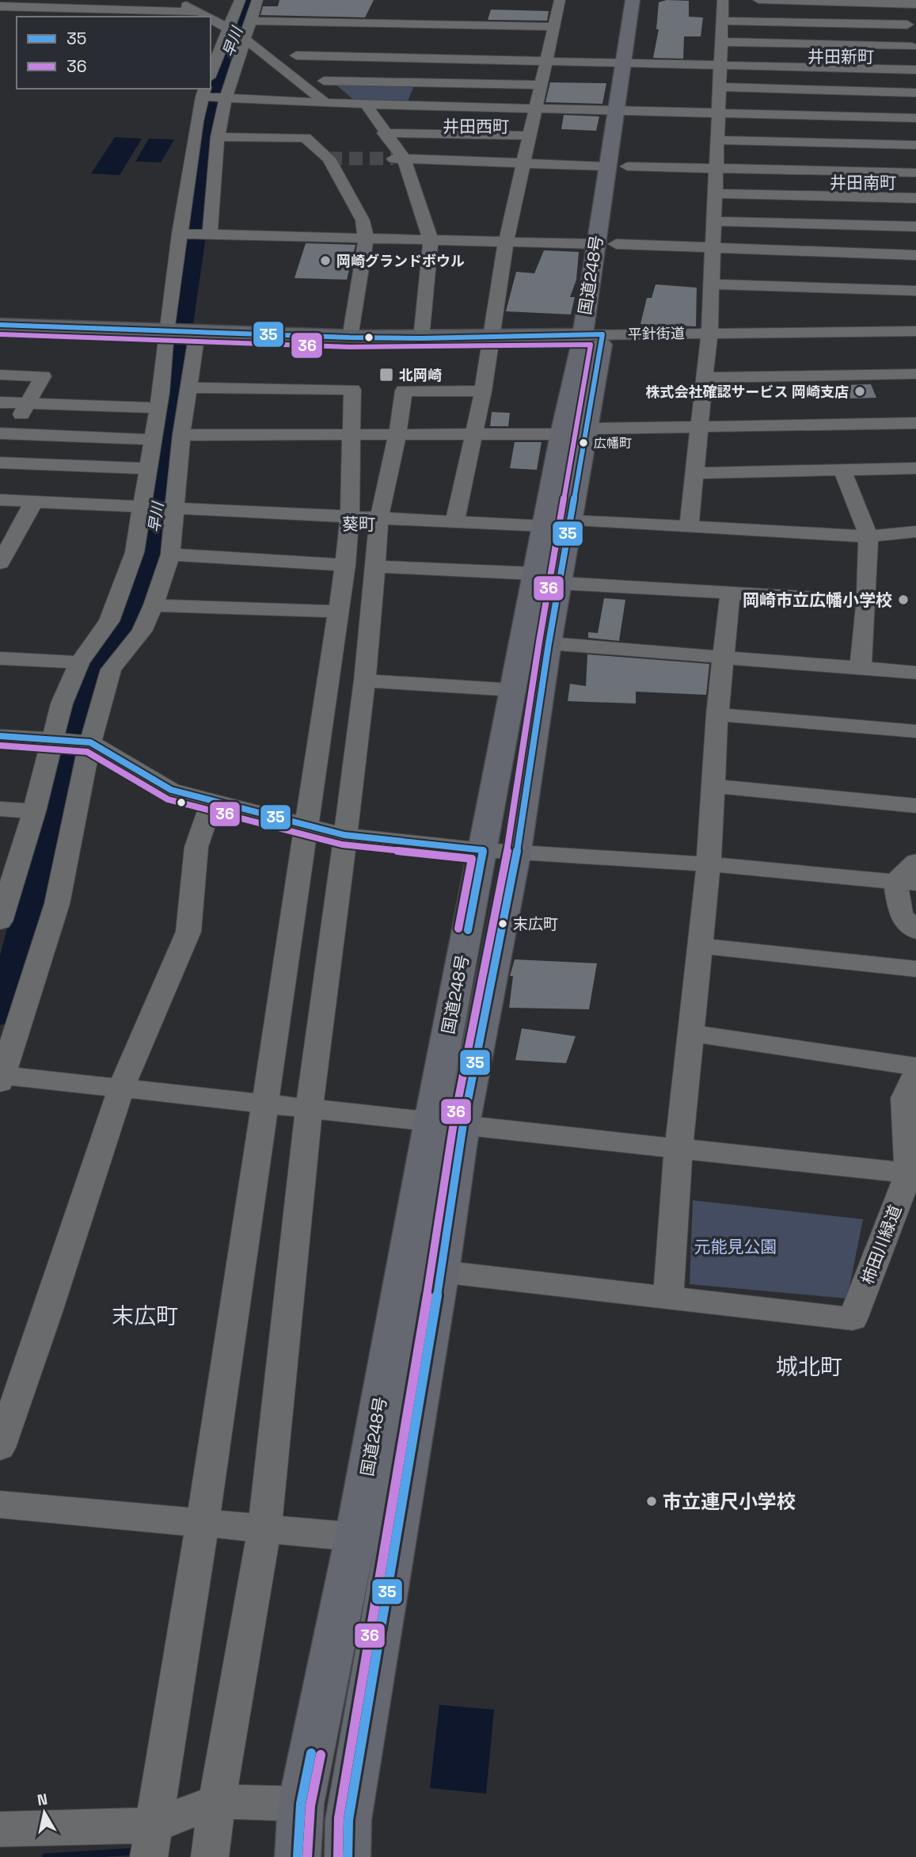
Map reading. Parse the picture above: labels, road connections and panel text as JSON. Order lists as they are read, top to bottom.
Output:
{
  "streets": {
    "highway": ["国道248号"],
    "main road": ["平針街道"],
    "street": ["柿田川緑道"]
  },
  "crossings": [
    ["国道248号", "平針街道"]
  ],
  "districts": [
    "井田新町",
    "井田西町",
    "井田南町",
    "葵町",
    "末広町",
    "城北町"
  ],
  "water": ["早川"],
  "parks": ["元能見公園"],
  "places": {
    "other": [
      "岡崎グランドボウル",
      "株式会社確認サービス 岡崎支店",
      "広幡町",
      "岡崎市立広幡小学校",
      "末広町",
      "市立連尺小学校"
    ],
    "transit": ["北岡崎"]
  },
  "lines": ["transit line 35", "transit line 36"],
  "legend": ["35", "36"],
  "north": "top"
}
